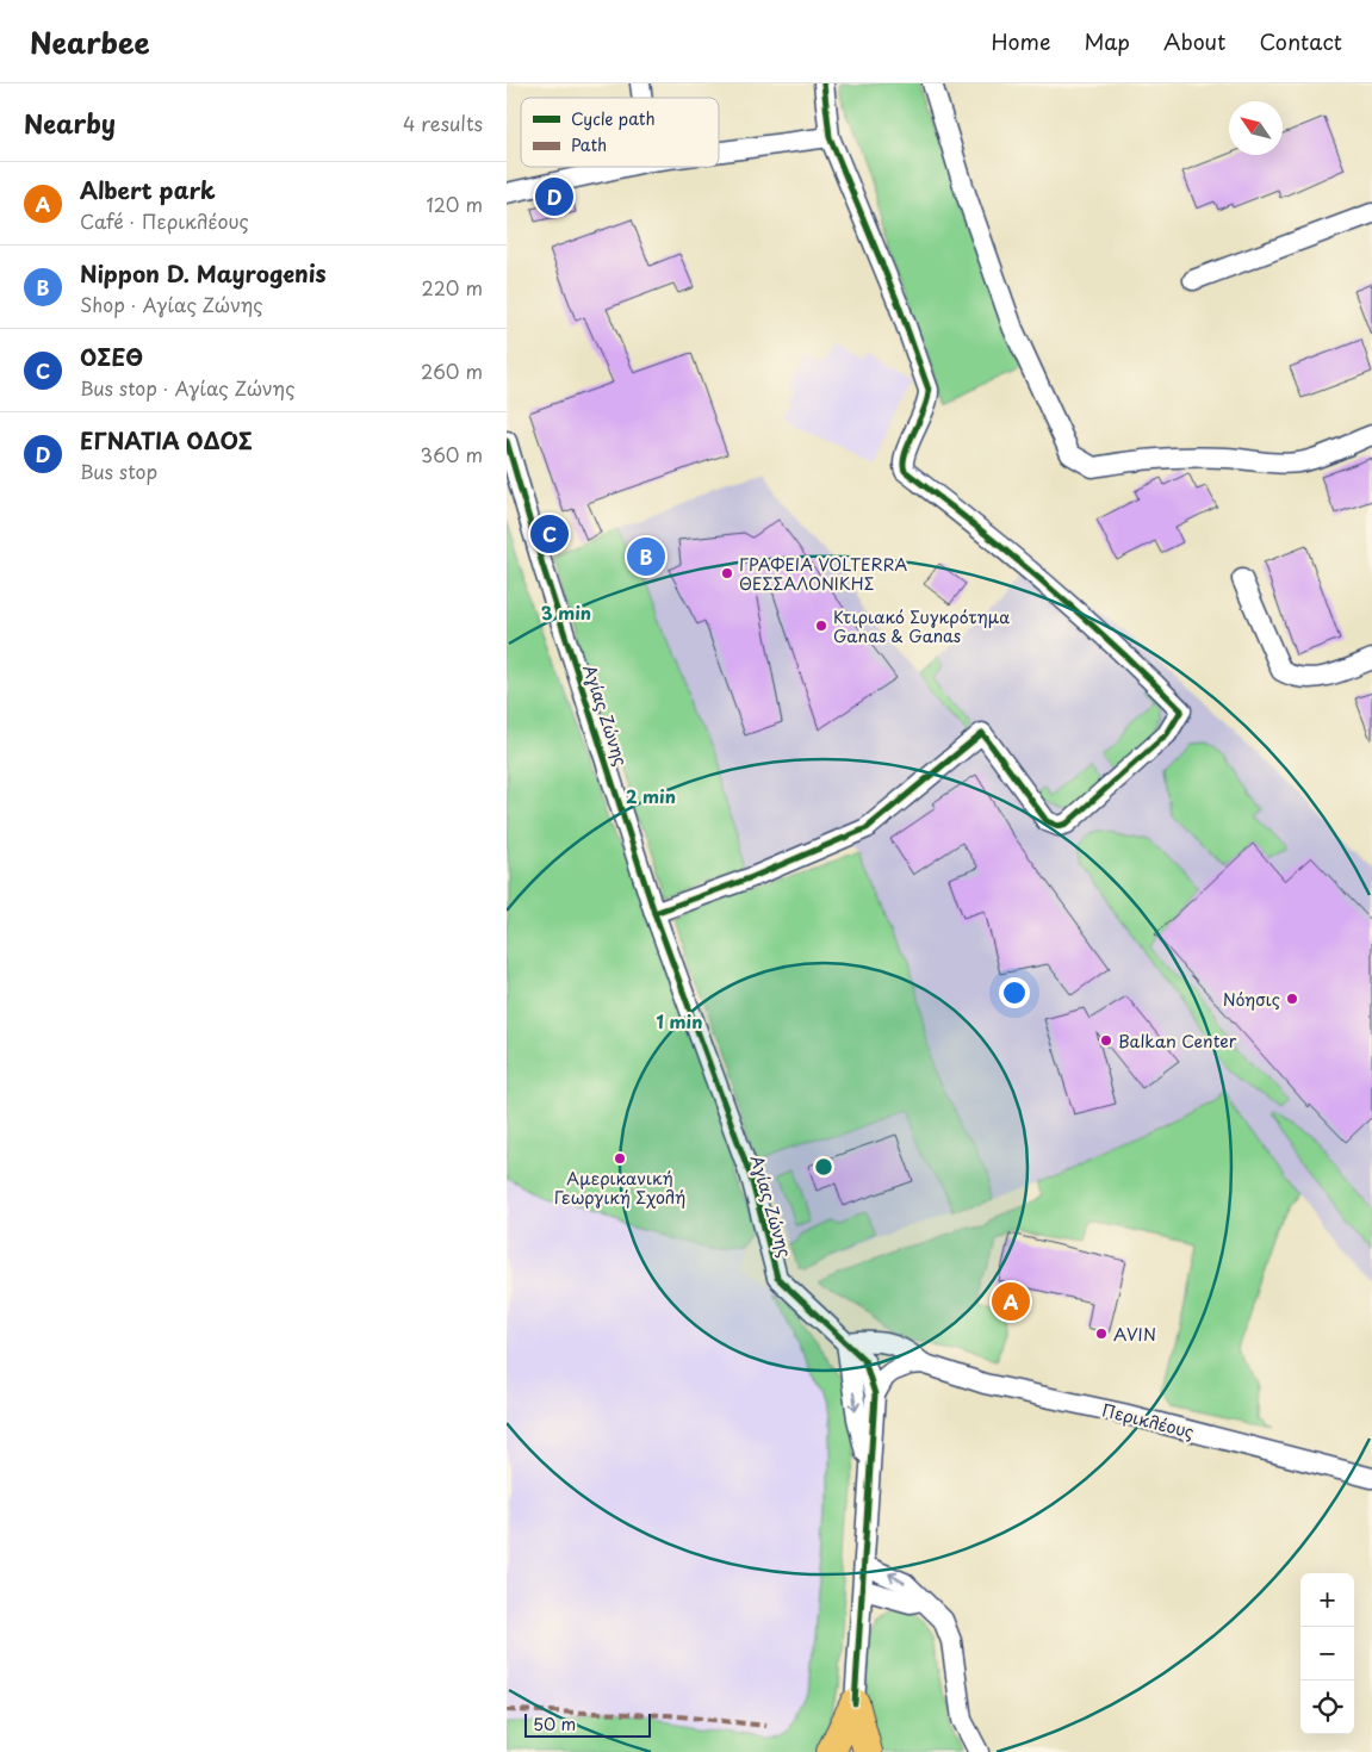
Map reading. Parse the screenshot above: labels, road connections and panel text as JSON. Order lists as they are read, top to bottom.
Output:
{
  "streets": {
    "street": ["Αγίας Ζώνης", "Περικλέους"]
  },
  "crossings": [
    ["Αγίας Ζώνης", "Περικλέους"]
  ],
  "places": [
    "ΓΡΑΦΕΙΑ VOLTERRA ΘΕΣΣΑΛΟΝΙΚΗΣ",
    "Κτιριακό Συγκρότημα Ganas & Ganas",
    "Νόησις",
    "Balkan Center",
    "Αμερικανική Γεωργική Σχολή",
    "AVIN"
  ],
  "legend": ["Cycle path", "Path"],
  "scale_bar": "50 m",
  "north": "top left",
  "page": {
    "header": "Nearbee",
    "nav": [
      "Home",
      "Map",
      "About",
      "Contact"
    ],
    "heading": ["Nearby", "4 results"],
    "list": [
      {
        "mark": "A",
        "name": "Albert park",
        "note": "Café · Περικλέους",
        "value": "120 m"
      },
      {
        "mark": "B",
        "name": "Nippon D. Mayrogenis",
        "note": "Shop · Αγίας Ζώνης",
        "value": "220 m"
      },
      {
        "mark": "C",
        "name": "ΟΣΕΘ",
        "note": "Bus stop · Αγίας Ζώνης",
        "value": "260 m"
      },
      {
        "mark": "D",
        "name": "ΕΓΝΑΤΙΑ ΟΔΟΣ",
        "note": "Bus stop",
        "value": "360 m"
      }
    ],
    "pins": [
      "D",
      "C",
      "B",
      "A"
    ],
    "map_buttons": ["+", "−"],
    "scale": "50 m"
  },
  "rings": ["3 min", "2 min", "1 min"]
}
